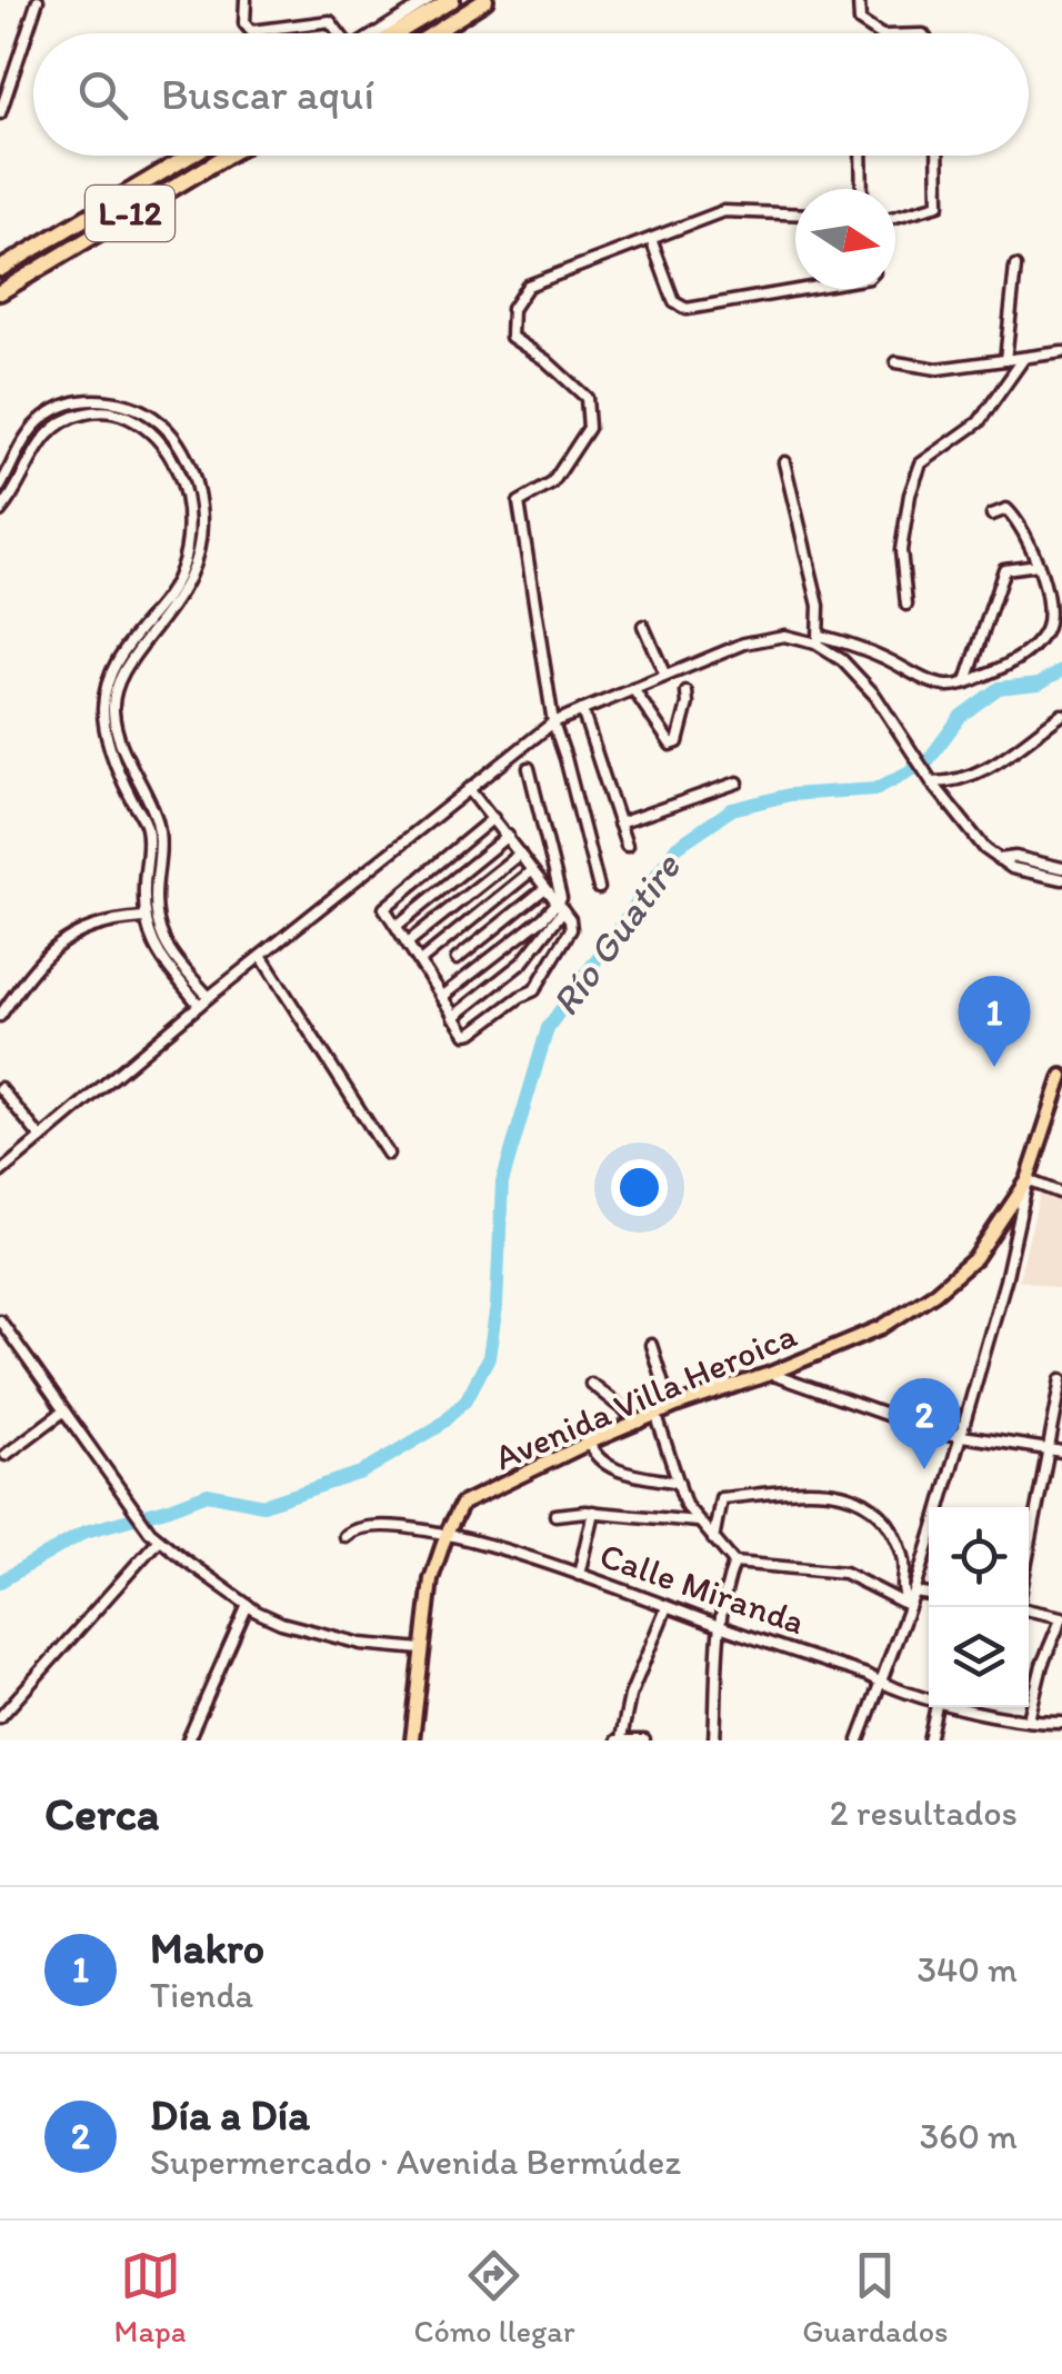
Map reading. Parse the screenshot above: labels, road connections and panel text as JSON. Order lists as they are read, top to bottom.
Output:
{
  "streets": {
    "highway": ["L-12"],
    "main road": ["Avenida Villa Heroica"],
    "street": ["Calle Miranda"]
  },
  "crossings": [
    ["Avenida Villa Heroica", "Calle Miranda"]
  ],
  "water": ["Río Guatire"],
  "north": "right",
  "page": {
    "search": "Buscar aquí",
    "pins": ["1", "2"],
    "heading": ["Cerca", "2 resultados"],
    "list": [
      {
        "mark": "1",
        "name": "Makro",
        "note": "Tienda",
        "value": "340 m"
      },
      {
        "mark": "2",
        "name": "Día a Día",
        "note": "Supermercado · Avenida Bermúdez",
        "value": "360 m"
      }
    ],
    "nav": ["Mapa", "Cómo llegar", "Guardados"]
  }
}
